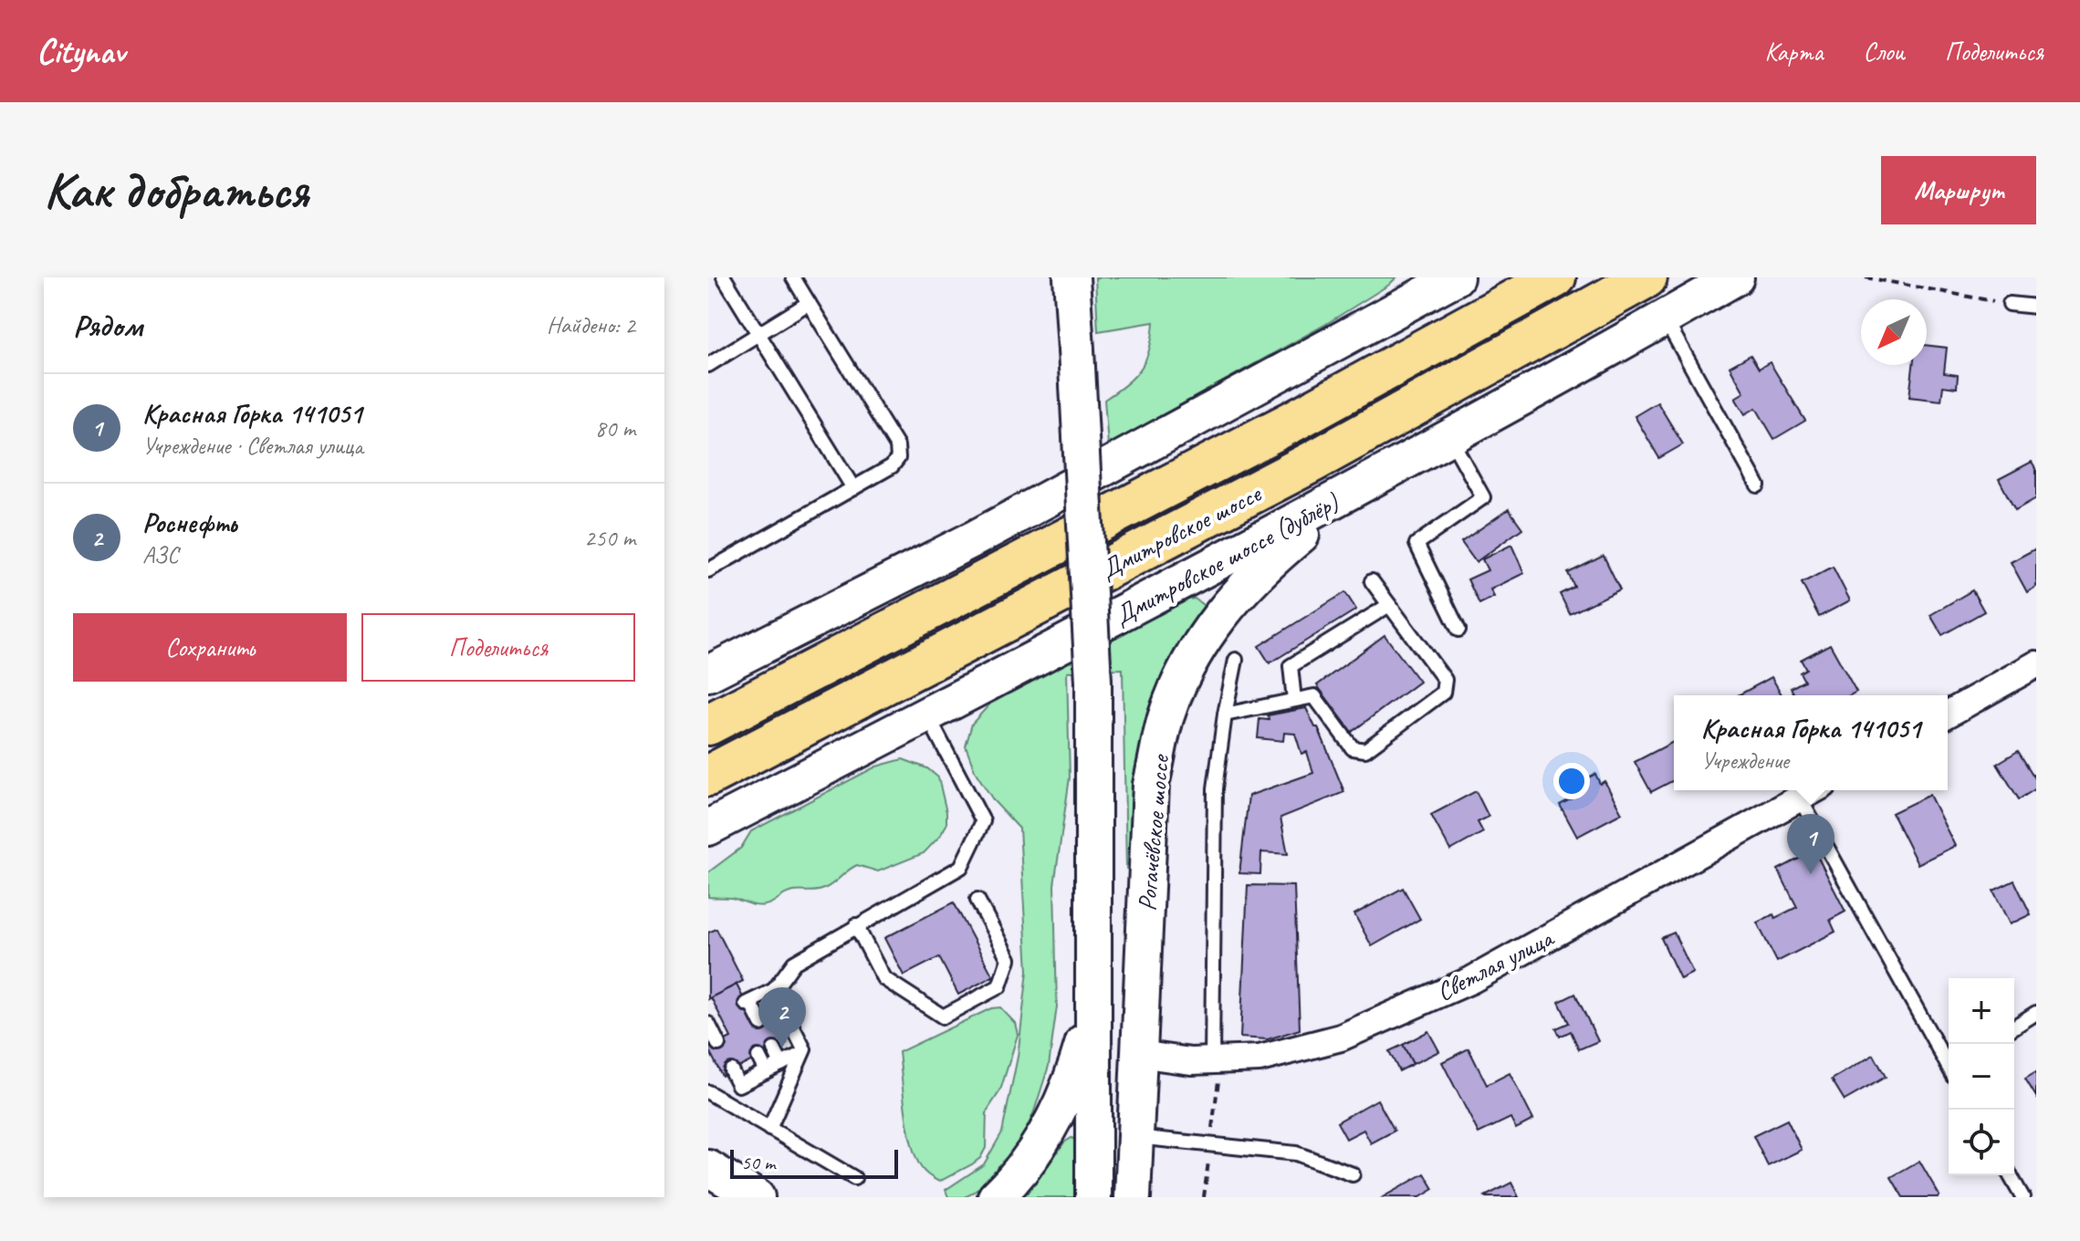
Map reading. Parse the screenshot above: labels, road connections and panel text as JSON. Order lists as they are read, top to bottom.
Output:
{
  "streets": {
    "highway": ["Дмитровское шоссе"],
    "main road": ["Дмитровское шоссе (дублёр)", "Рогачёвское шоссе"],
    "street": ["Светлая улица"]
  },
  "crossings": [
    ["Дмитровское шоссе (дублёр)", "Рогачёвское шоссе"],
    ["Рогачёвское шоссе", "Светлая улица"]
  ],
  "scale_bar": "50 m",
  "north": "bottom left",
  "page": {
    "header": "Citynav",
    "nav": ["Карта", "Слои", "Поделиться"],
    "buttons": [
      "Маршрут",
      ["Сохранить", "Поделиться"]
    ],
    "title": "Как добраться",
    "heading": ["Рядом", "Найдено: 2"],
    "list": [
      {
        "mark": "1",
        "name": "Красная Горка 141051",
        "note": "Учреждение · Светлая улица",
        "value": "80 m"
      },
      {
        "mark": "2",
        "name": "Роснефть",
        "note": "АЗС",
        "value": "250 m"
      }
    ],
    "popup": ["Красная Горка 141051", "Учреждение"],
    "pins": ["1", "2"],
    "map_buttons": ["+", "−"],
    "scale": "50 m"
  }
}
